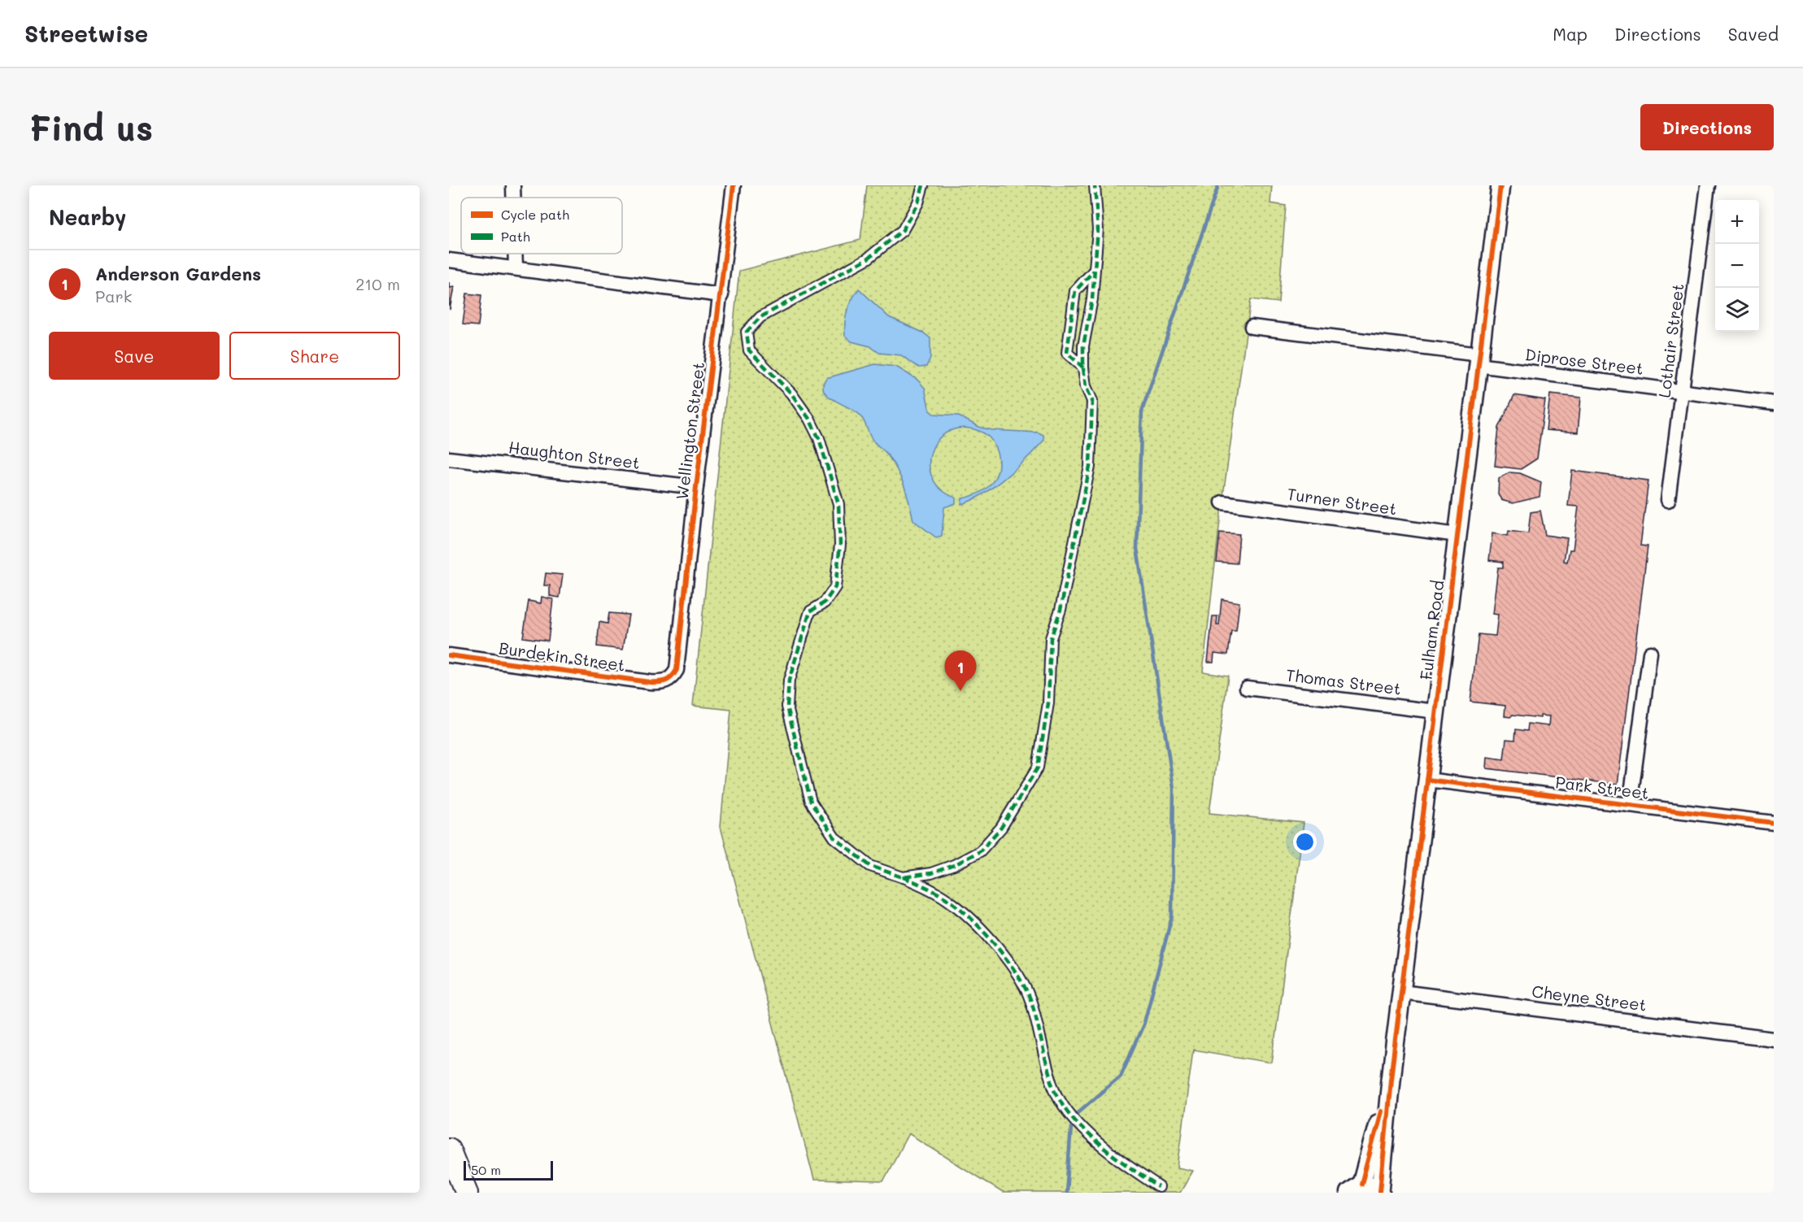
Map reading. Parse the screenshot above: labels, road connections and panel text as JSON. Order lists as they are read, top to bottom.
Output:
{
  "streets": {
    "street": [
      "Lothair Street",
      "Diprose Street",
      "Wellington Street",
      "Haughton Street",
      "Turner Street",
      "Fulham Road",
      "Burdekin Street",
      "Thomas Street",
      "Park Street",
      "Cheyne Street"
    ]
  },
  "crossings": [
    ["Lothair Street", "Diprose Street"],
    ["Diprose Street", "Fulham Road"],
    ["Wellington Street", "Haughton Street"],
    ["Wellington Street", "Burdekin Street"],
    ["Turner Street", "Fulham Road"],
    ["Fulham Road", "Thomas Street"],
    ["Fulham Road", "Park Street"],
    ["Fulham Road", "Cheyne Street"]
  ],
  "legend": ["Cycle path", "Path"],
  "scale_bar": "50 m",
  "page": {
    "header": "Streetwise",
    "nav": ["Map", "Directions", "Saved"],
    "buttons": [
      "Directions",
      ["Save", "Share"]
    ],
    "title": "Find us",
    "heading": "Nearby",
    "map_buttons": ["+", "−"],
    "list": [
      {
        "mark": "1",
        "name": "Anderson Gardens",
        "note": "Park",
        "value": "210 m"
      }
    ],
    "pins": "1",
    "scale": "50 m"
  }
}
